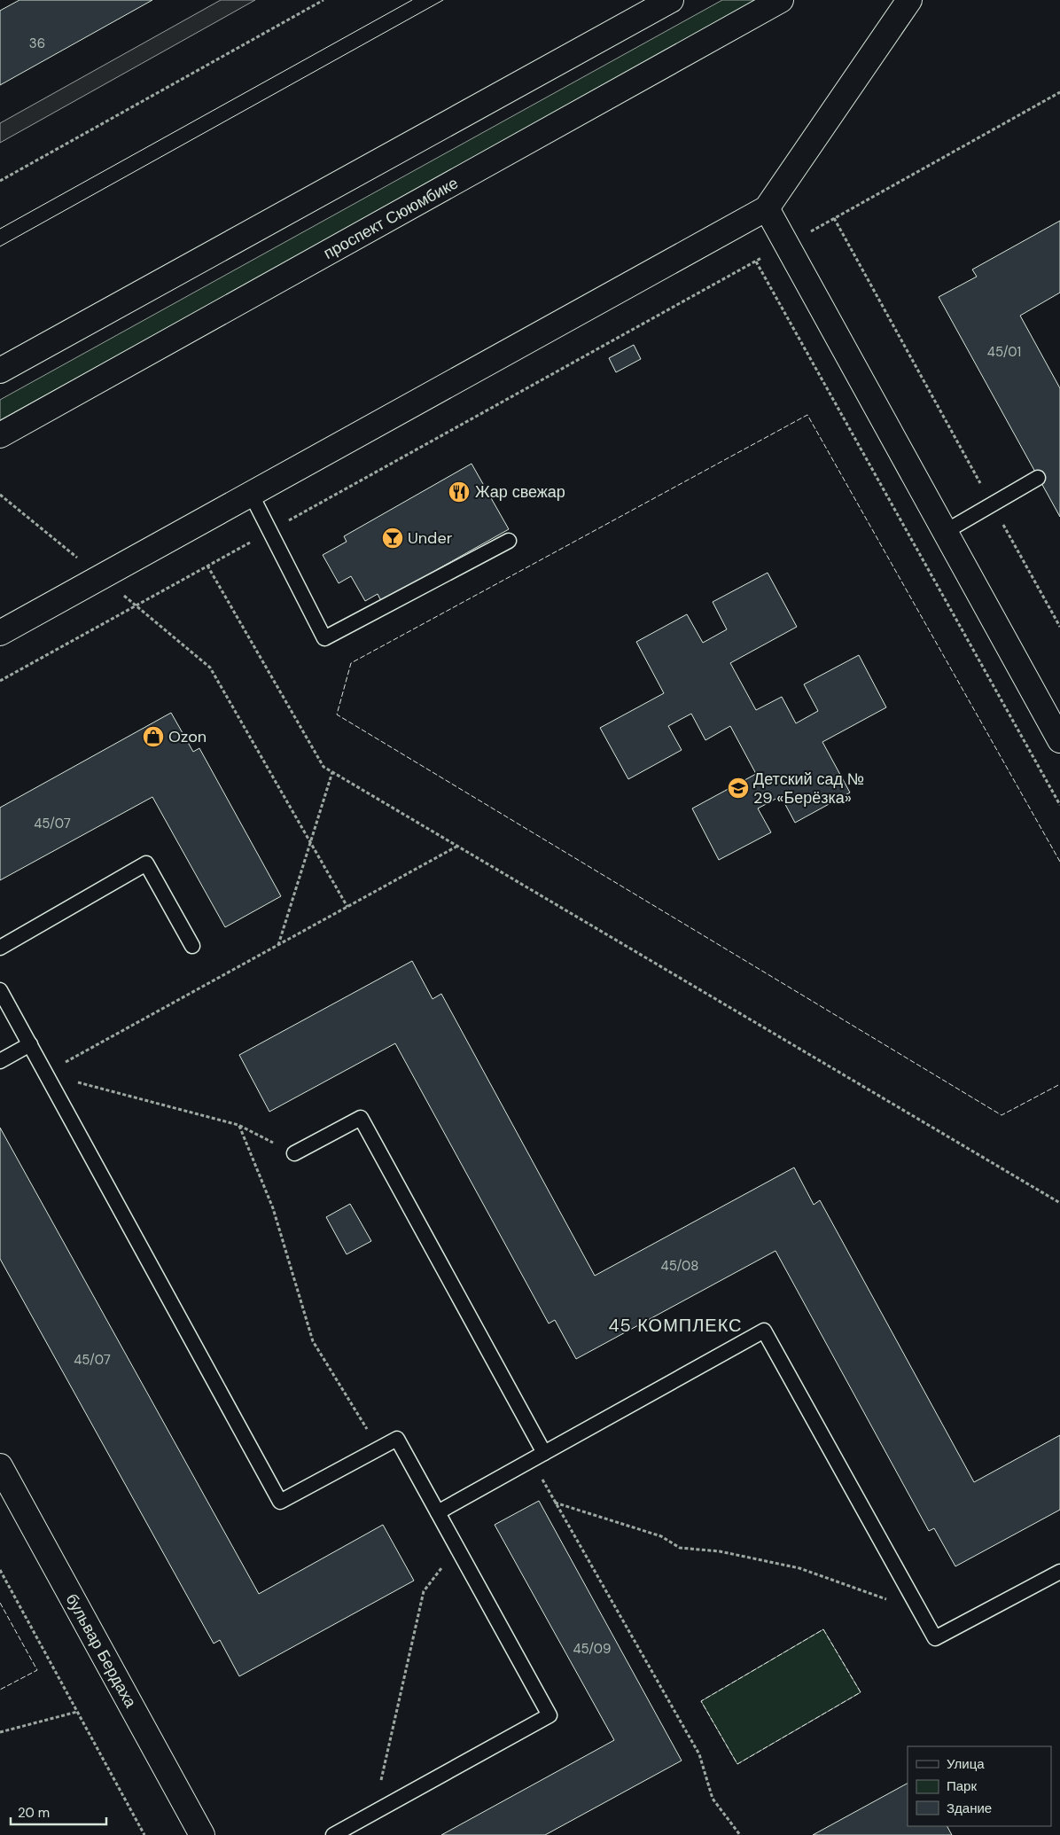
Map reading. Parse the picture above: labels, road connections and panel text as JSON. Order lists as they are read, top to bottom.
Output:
{
  "streets": {
    "street": ["проспект Сююмбике", "бульвар Бердаха"]
  },
  "districts": ["45 КОМПЛЕКС"],
  "places": {
    "restaurant": ["Жар свежар"],
    "bar": ["Under"],
    "shop": ["Ozon"],
    "school or university": ["Детский сад № 29 «Берёзка»"]
  },
  "house_numbers": [
    "36",
    "45/01",
    "45/07",
    "45/08",
    "45/07",
    "45/09"
  ],
  "legend": ["Улица", "Парк", "Здание"],
  "scale_bar": "20 m"
}
